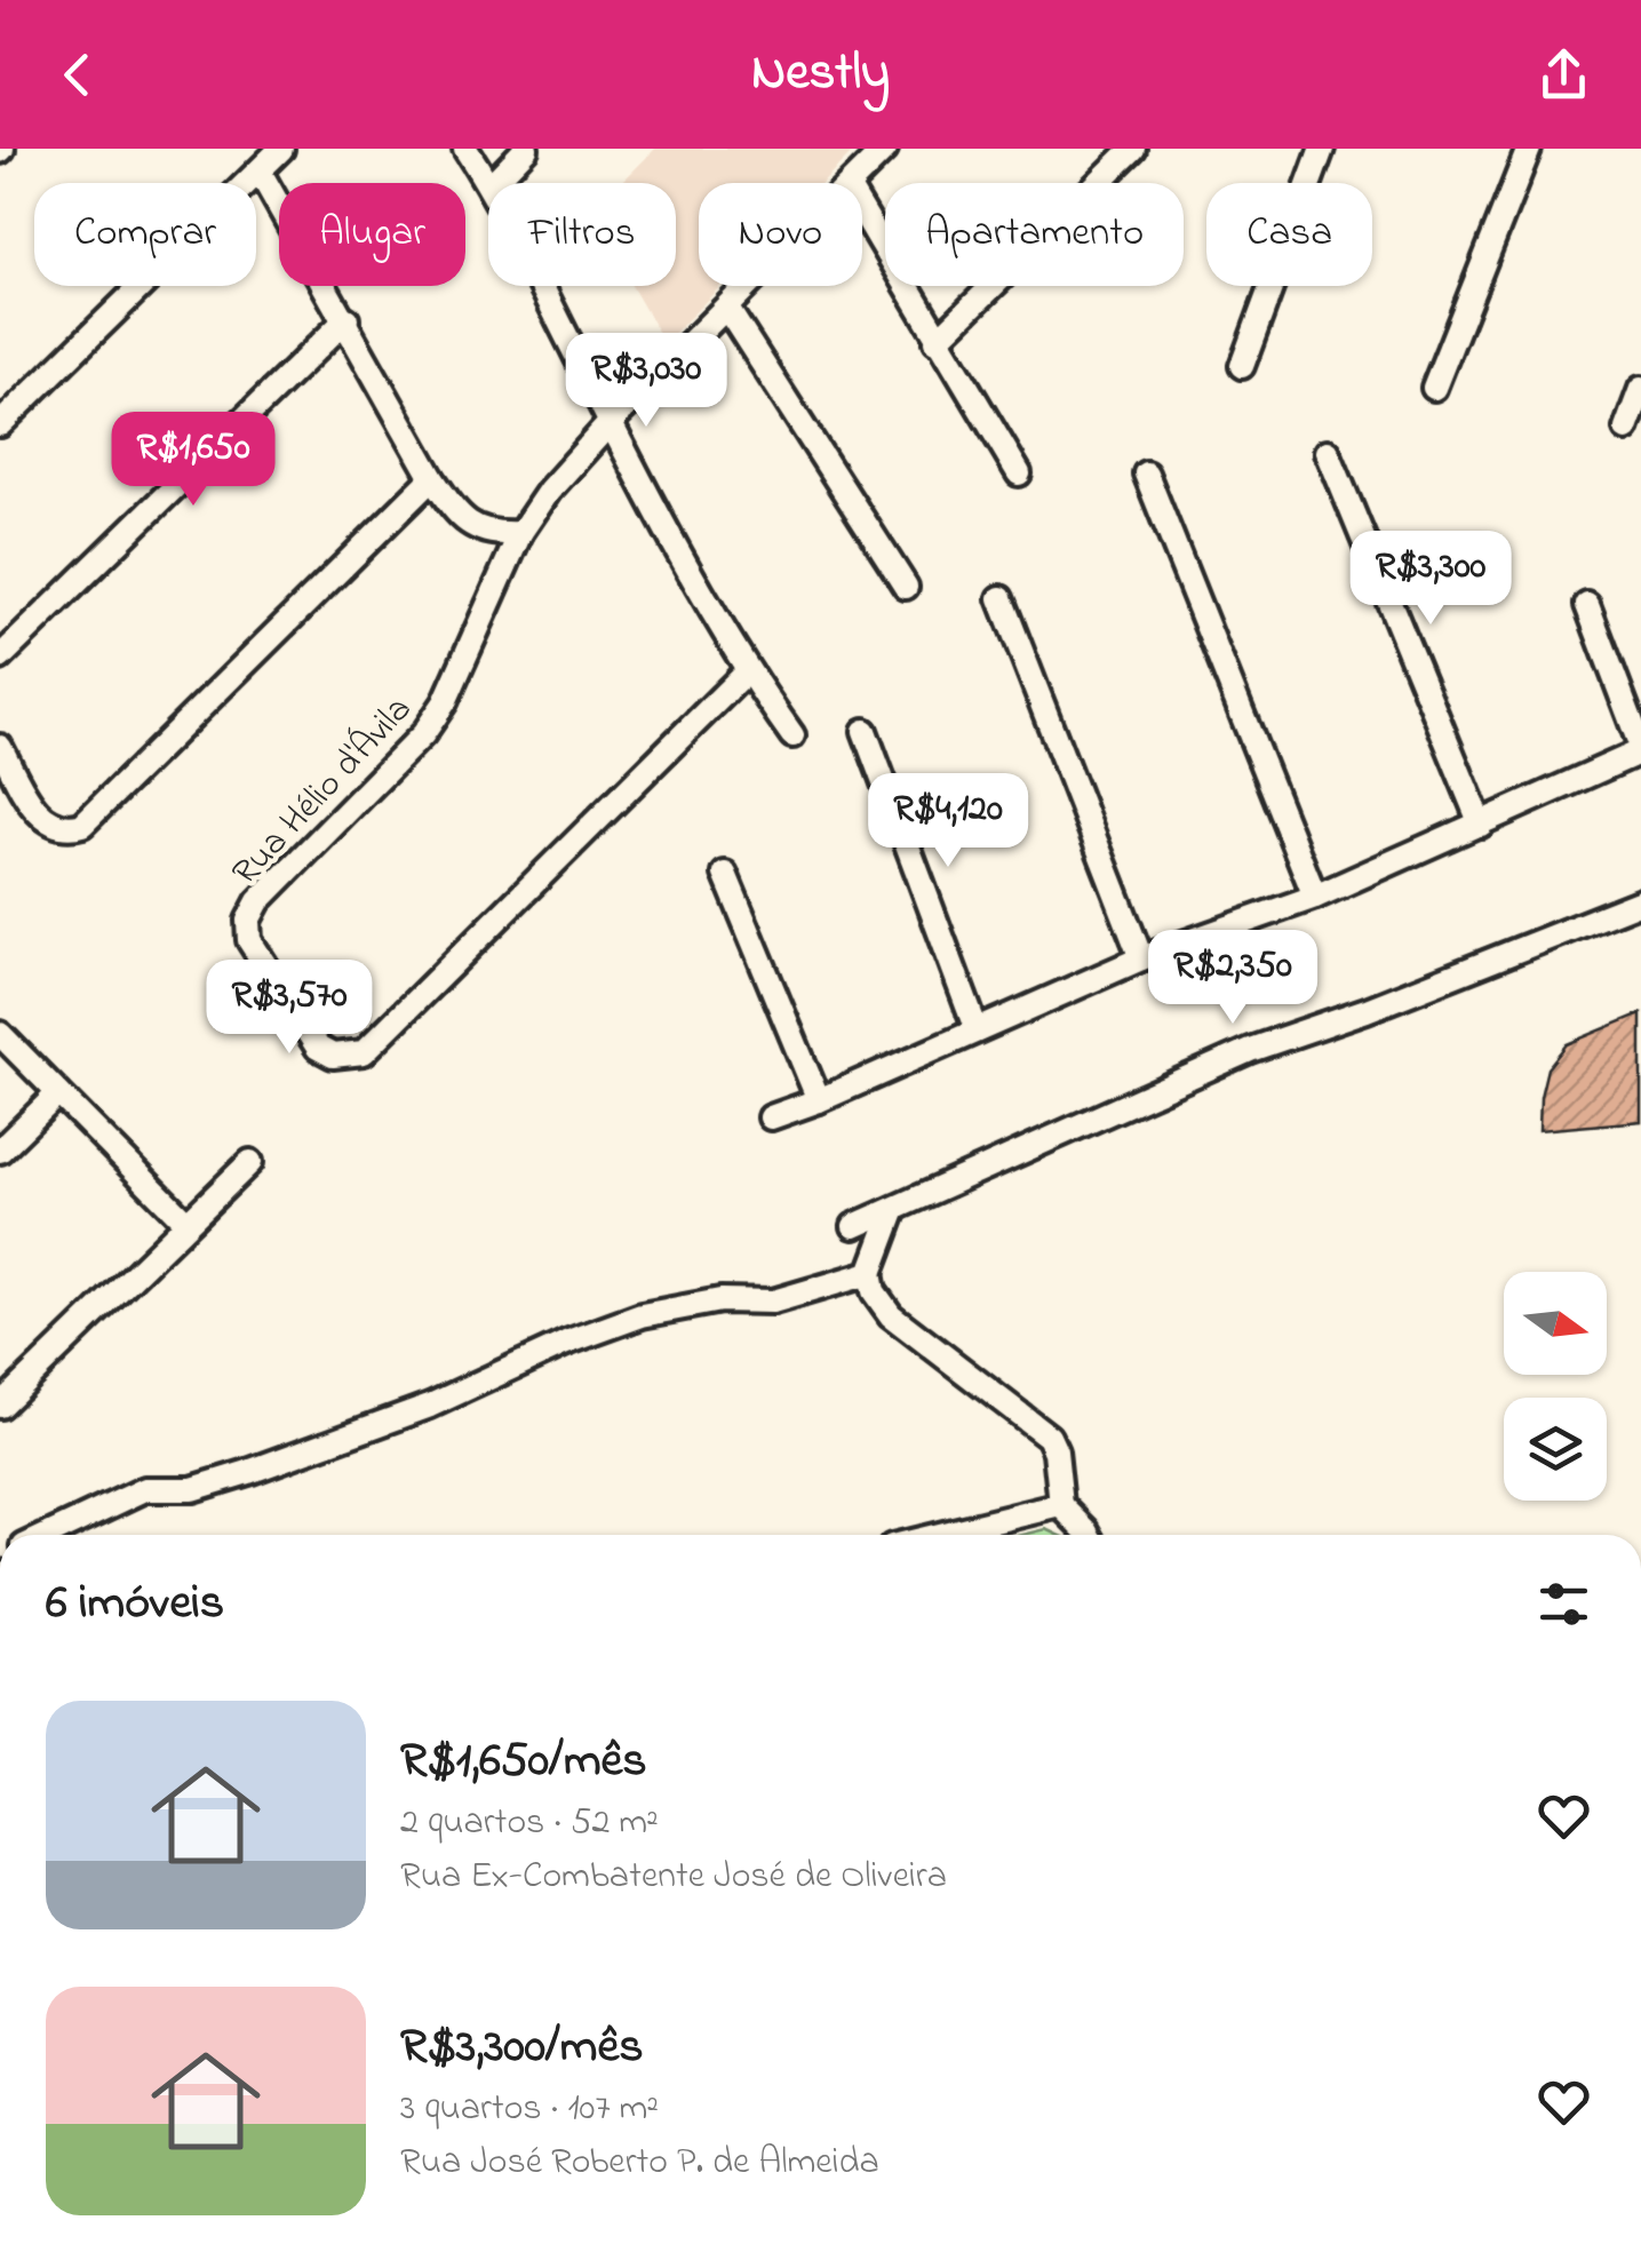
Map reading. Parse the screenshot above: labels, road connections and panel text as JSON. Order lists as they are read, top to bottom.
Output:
{
  "streets": {
    "street": ["Rua Hélio d'Ávila"]
  },
  "north": "right",
  "page": {
    "header": "Nestly",
    "chip": [
      "Comprar",
      "Alugar",
      "Filtros",
      "Novo",
      "Apartamento",
      "Casa"
    ],
    "price": [
      "R$3,030",
      "R$1,650",
      "R$3,300",
      "R$4,120",
      "R$2,350",
      "R$3,570"
    ],
    "heading": "6 imóveis",
    "list": [
      {
        "name": "R$1,650/mês",
        "note": "2 quartos · 52 m² · Rua Ex-Combatente José de Oliveira"
      },
      {
        "name": "R$3,300/mês",
        "note": "3 quartos · 107 m² · Rua José Roberto P. de Almeida"
      }
    ]
  }
}
